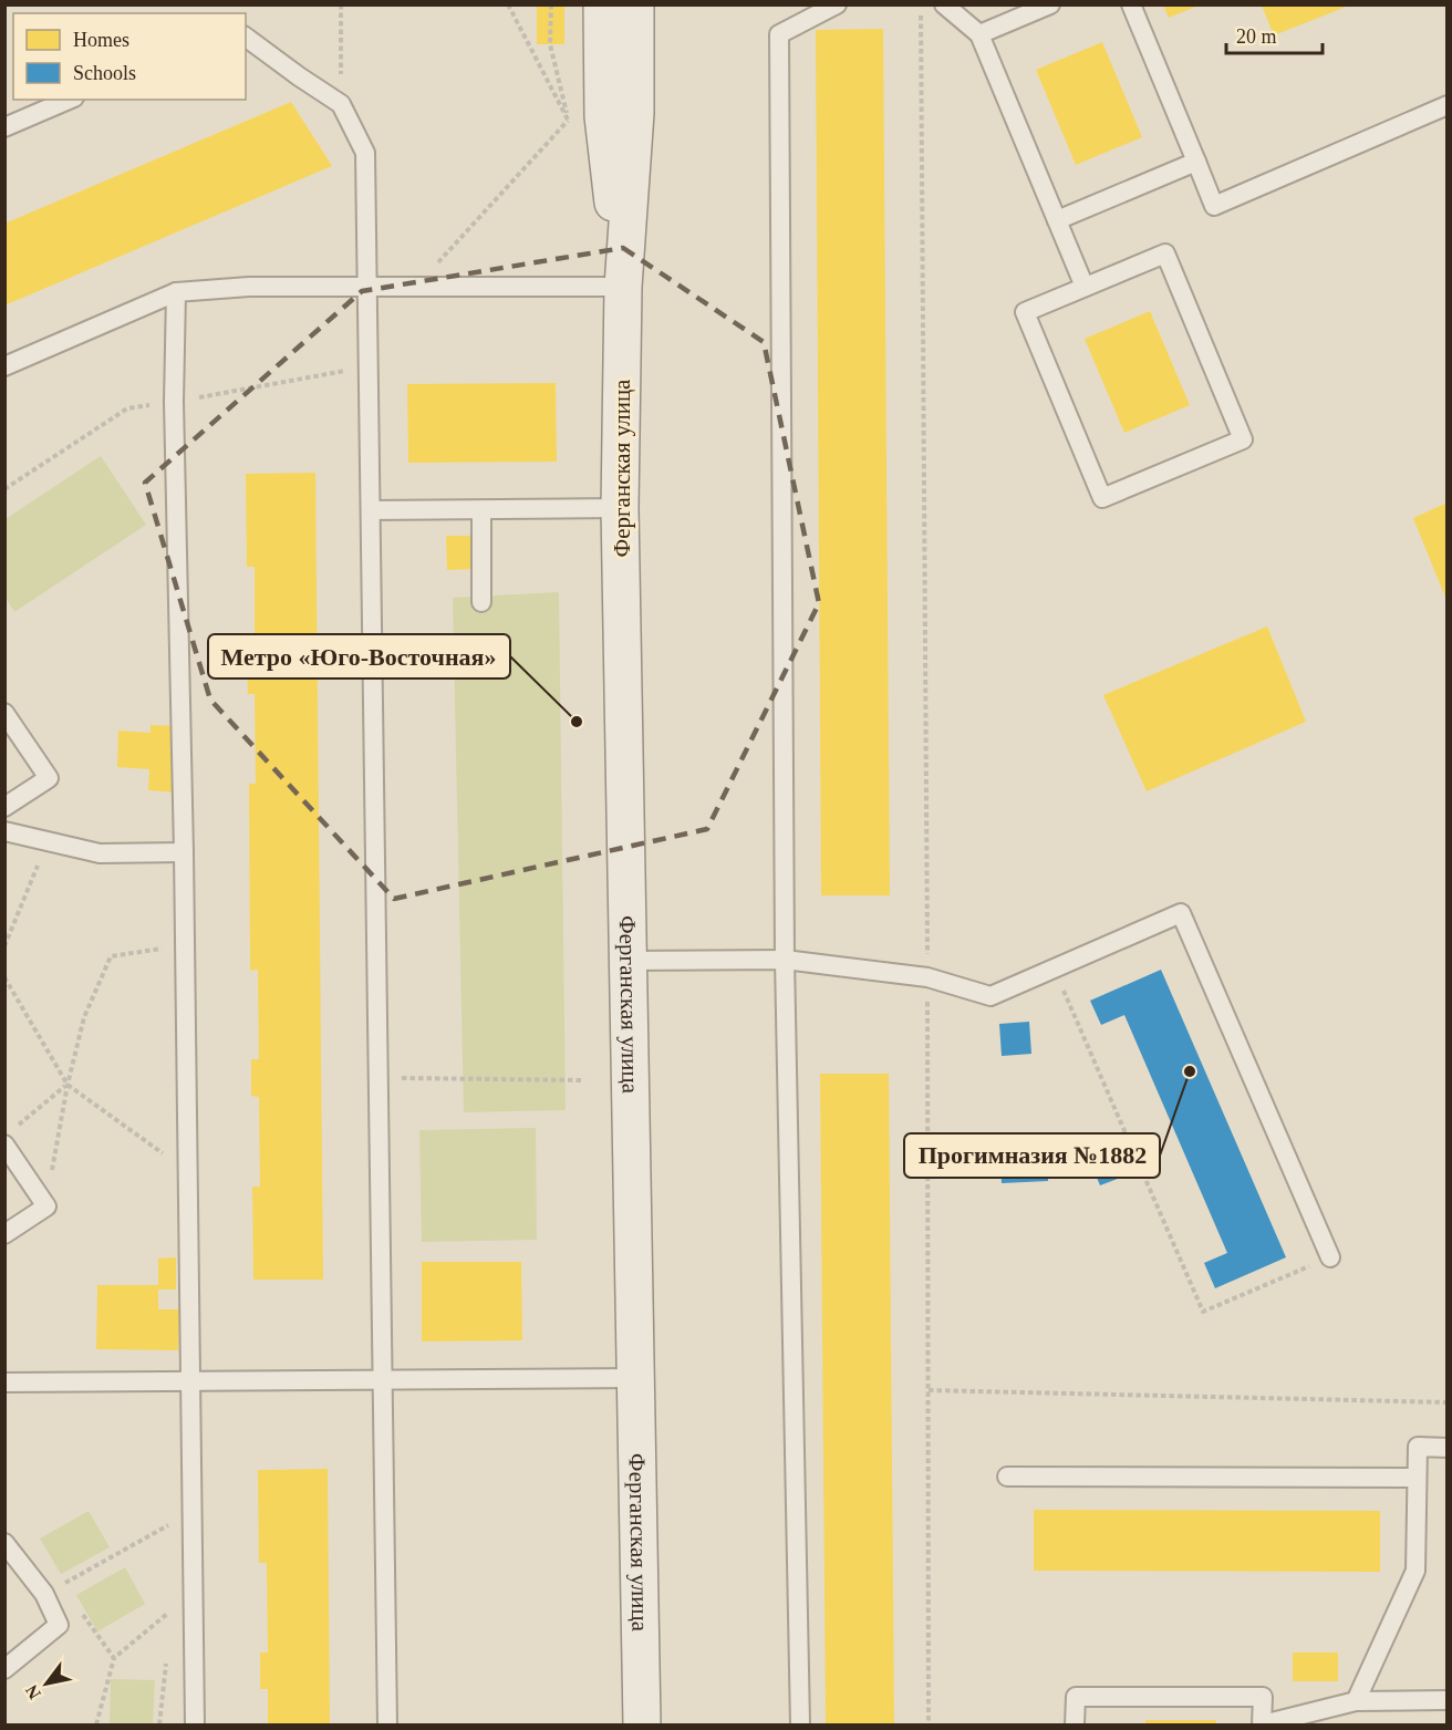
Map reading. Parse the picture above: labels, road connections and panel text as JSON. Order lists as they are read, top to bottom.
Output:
{
  "streets": {
    "street": ["Ферганская улица"]
  },
  "places": ["Метро «Юго-Восточная»", "Прогимназия №1882"],
  "legend": ["Homes", "Schools"],
  "scale_bar": "20 m",
  "north": "bottom left"
}
